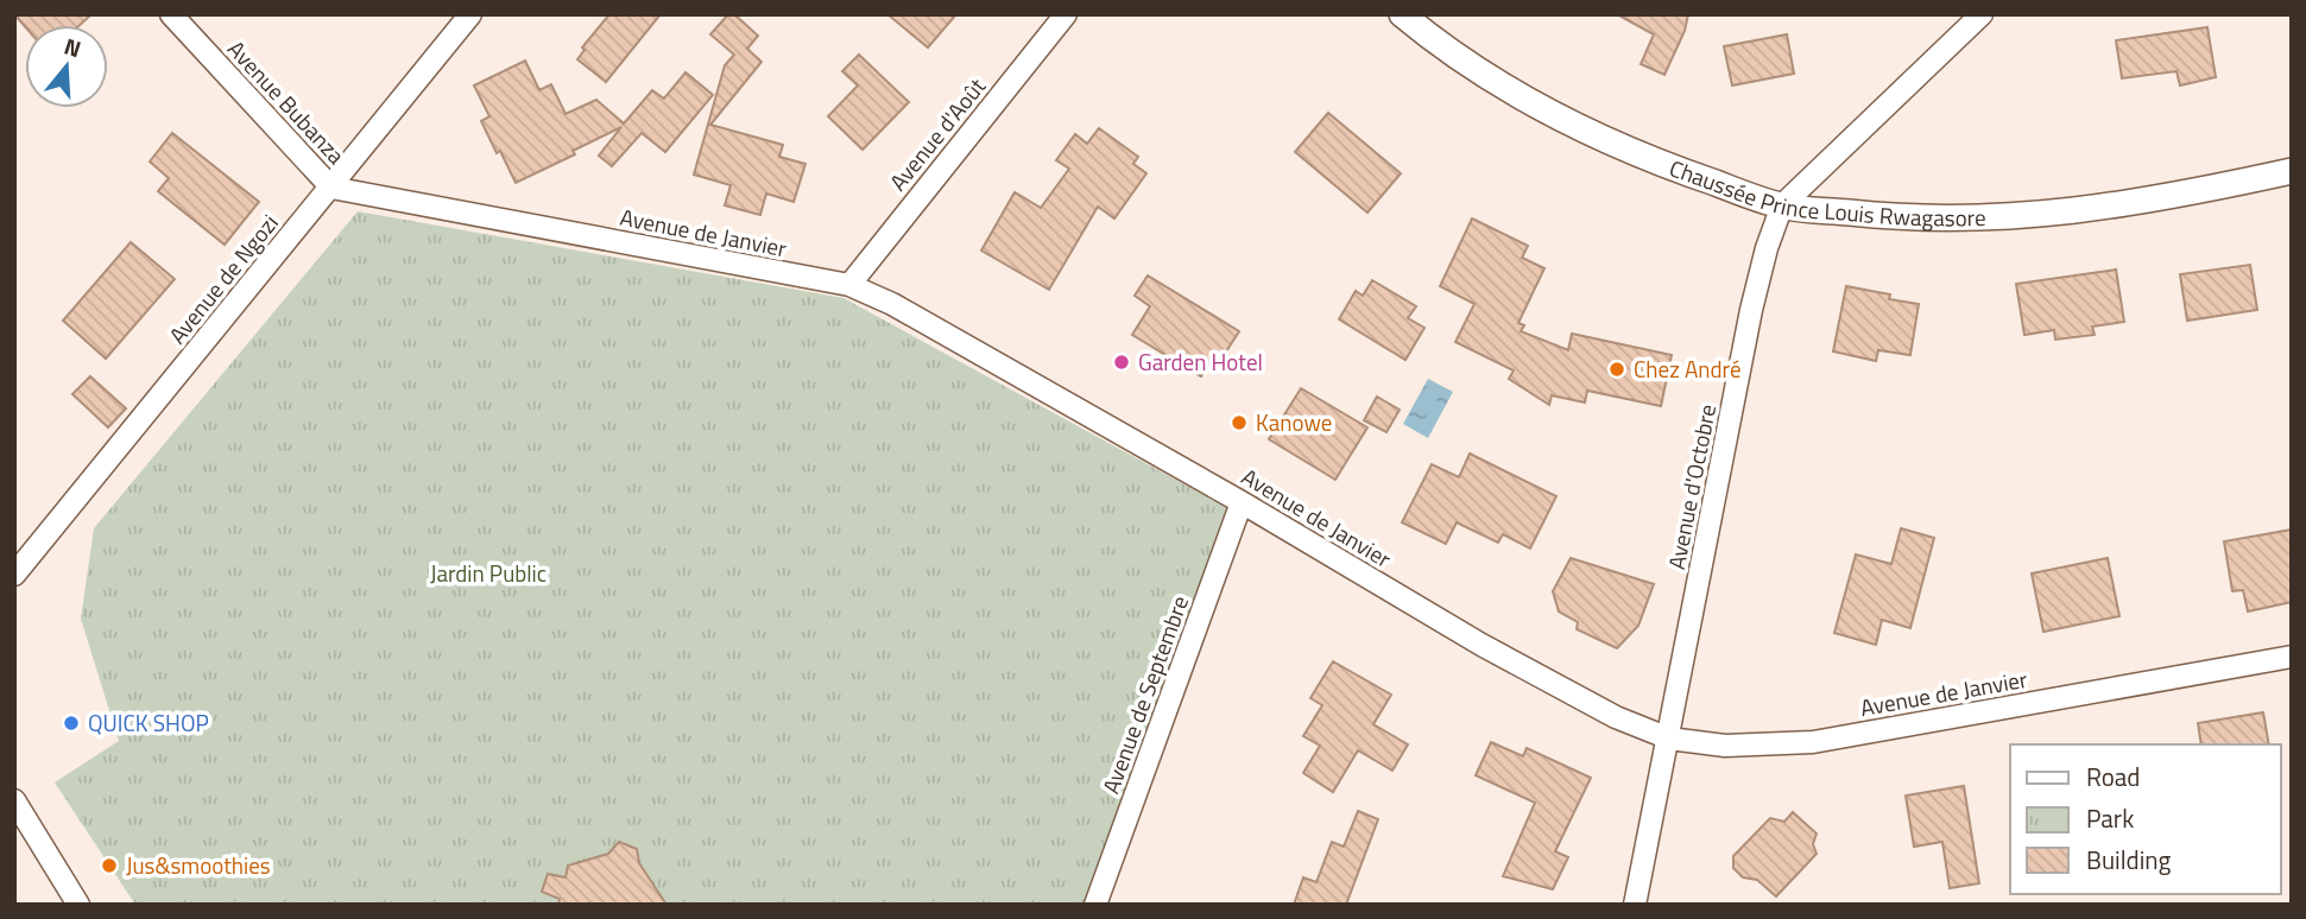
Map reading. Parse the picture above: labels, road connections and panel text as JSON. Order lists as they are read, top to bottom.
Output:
{
  "streets": {
    "street": [
      "Avenue Bubanza",
      "Avenue d'Août",
      "Chaussée Prince Louis Rwagasore",
      "Avenue de Janvier",
      "Avenue de Ngozi",
      "Avenue d'Octobre",
      "Avenue de Septembre"
    ]
  },
  "crossings": [
    ["Avenue Bubanza", "Avenue de Janvier"],
    ["Avenue Bubanza", "Avenue de Ngozi"],
    ["Avenue d'Août", "Avenue de Janvier"],
    ["Chaussée Prince Louis Rwagasore", "Avenue d'Octobre"],
    ["Avenue de Janvier", "Avenue de Ngozi"],
    ["Avenue de Janvier", "Avenue d'Octobre"],
    ["Avenue de Janvier", "Avenue de Septembre"]
  ],
  "parks": ["Jardin Public"],
  "places": [
    "Garden Hotel",
    "Chez André",
    "Kanowe",
    "QUICK SHOP",
    "Jus&smoothies"
  ],
  "legend": ["Road", "Park", "Building"],
  "north": "top"
}
